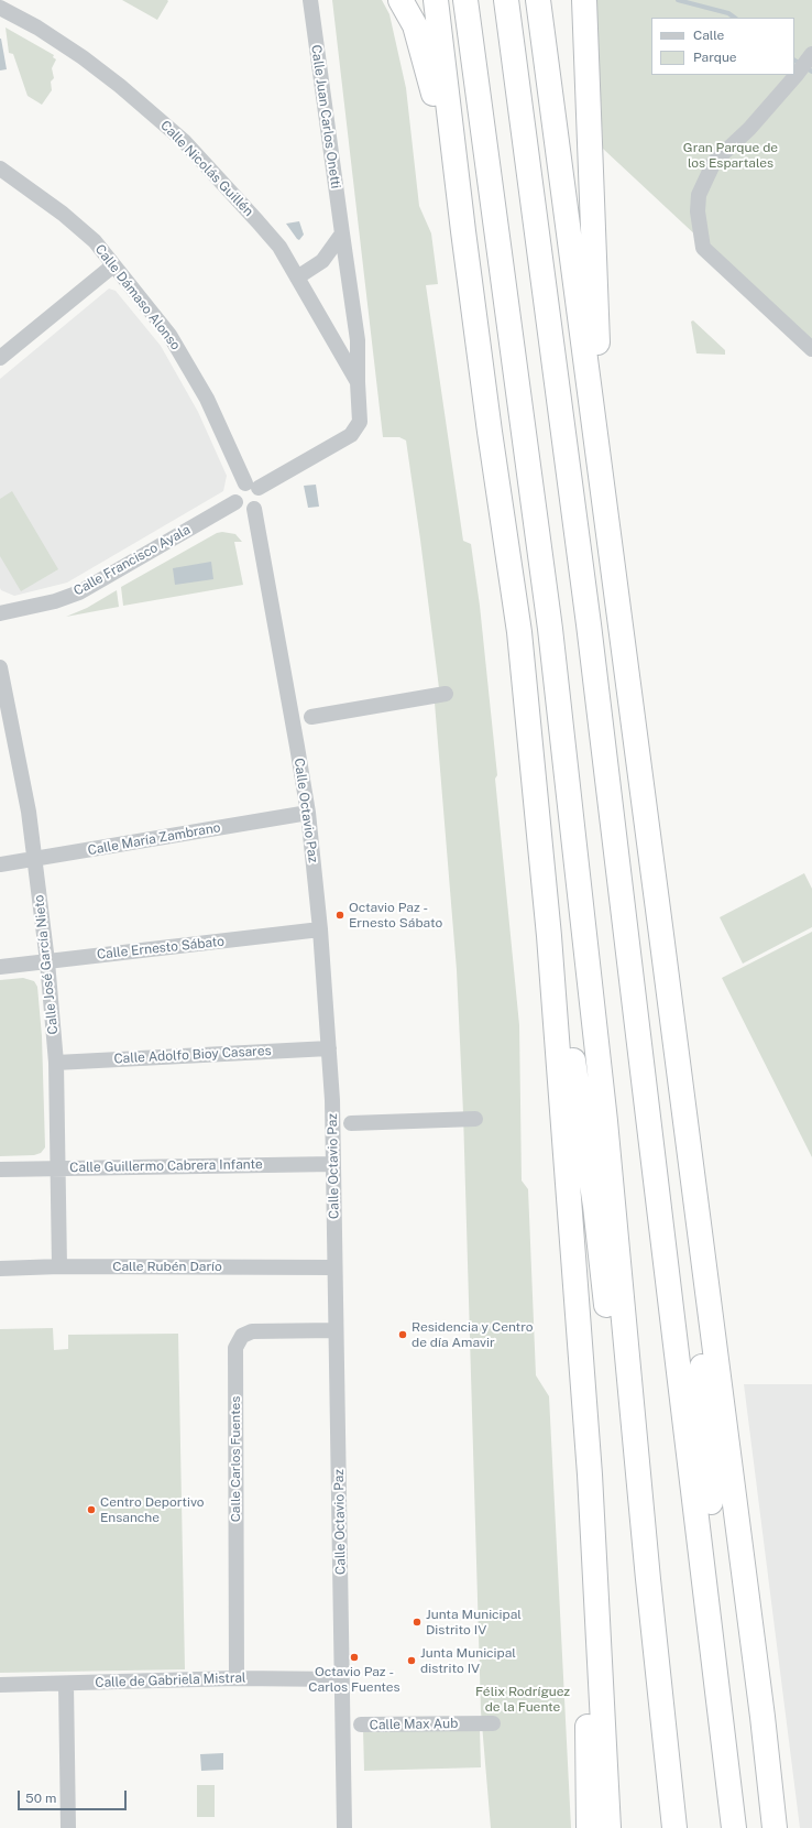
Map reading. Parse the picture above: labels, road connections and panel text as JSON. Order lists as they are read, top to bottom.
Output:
{
  "streets": {
    "street": [
      "Calle Juan Carlos Onetti",
      "Calle Nicolás Guillén",
      "Calle Dámaso Alonso",
      "Calle Francisco Ayala",
      "Calle Octavio Paz",
      "Calle María Zambrano",
      "Calle Ernesto Sábato",
      "Calle José García Nieto",
      "Calle Adolfo Bioy Casares",
      "Calle Guillermo Cabrera Infante",
      "Calle Rubén Darío",
      "Calle Carlos Fuentes",
      "Calle de Gabriela Mistral",
      "Calle Max Aub"
    ]
  },
  "crossings": [
    ["Calle Juan Carlos Onetti", "Calle Nicolás Guillén"],
    ["Calle Dámaso Alonso", "Calle Francisco Ayala"],
    ["Calle Dámaso Alonso", "Calle Octavio Paz"],
    ["Calle Francisco Ayala", "Calle Octavio Paz"],
    ["Calle Octavio Paz", "Calle María Zambrano"],
    ["Calle Octavio Paz", "Calle Ernesto Sábato"],
    ["Calle Octavio Paz", "Calle Adolfo Bioy Casares"],
    ["Calle Octavio Paz", "Calle Guillermo Cabrera Infante"],
    ["Calle Octavio Paz", "Calle Rubén Darío"],
    ["Calle Octavio Paz", "Calle Carlos Fuentes"],
    ["Calle Octavio Paz", "Calle de Gabriela Mistral"],
    ["Calle María Zambrano", "Calle José García Nieto"],
    ["Calle Ernesto Sábato", "Calle José García Nieto"],
    ["Calle José García Nieto", "Calle Adolfo Bioy Casares"],
    ["Calle José García Nieto", "Calle Guillermo Cabrera Infante"],
    ["Calle José García Nieto", "Calle Rubén Darío"],
    ["Calle Carlos Fuentes", "Calle de Gabriela Mistral"]
  ],
  "parks": ["Gran Parque de los Espartales", "Félix Rodríguez de la Fuente"],
  "places": [
    "Octavio Paz - Ernesto Sábato",
    "Residencia y Centro de día Amavir",
    "Centro Deportivo Ensanche",
    "Junta Municipal Distrito IV",
    "Octavio Paz - Carlos Fuentes",
    "Junta Municipal distrito IV"
  ],
  "legend": ["Calle", "Parque"],
  "scale_bar": "50 m"
}
